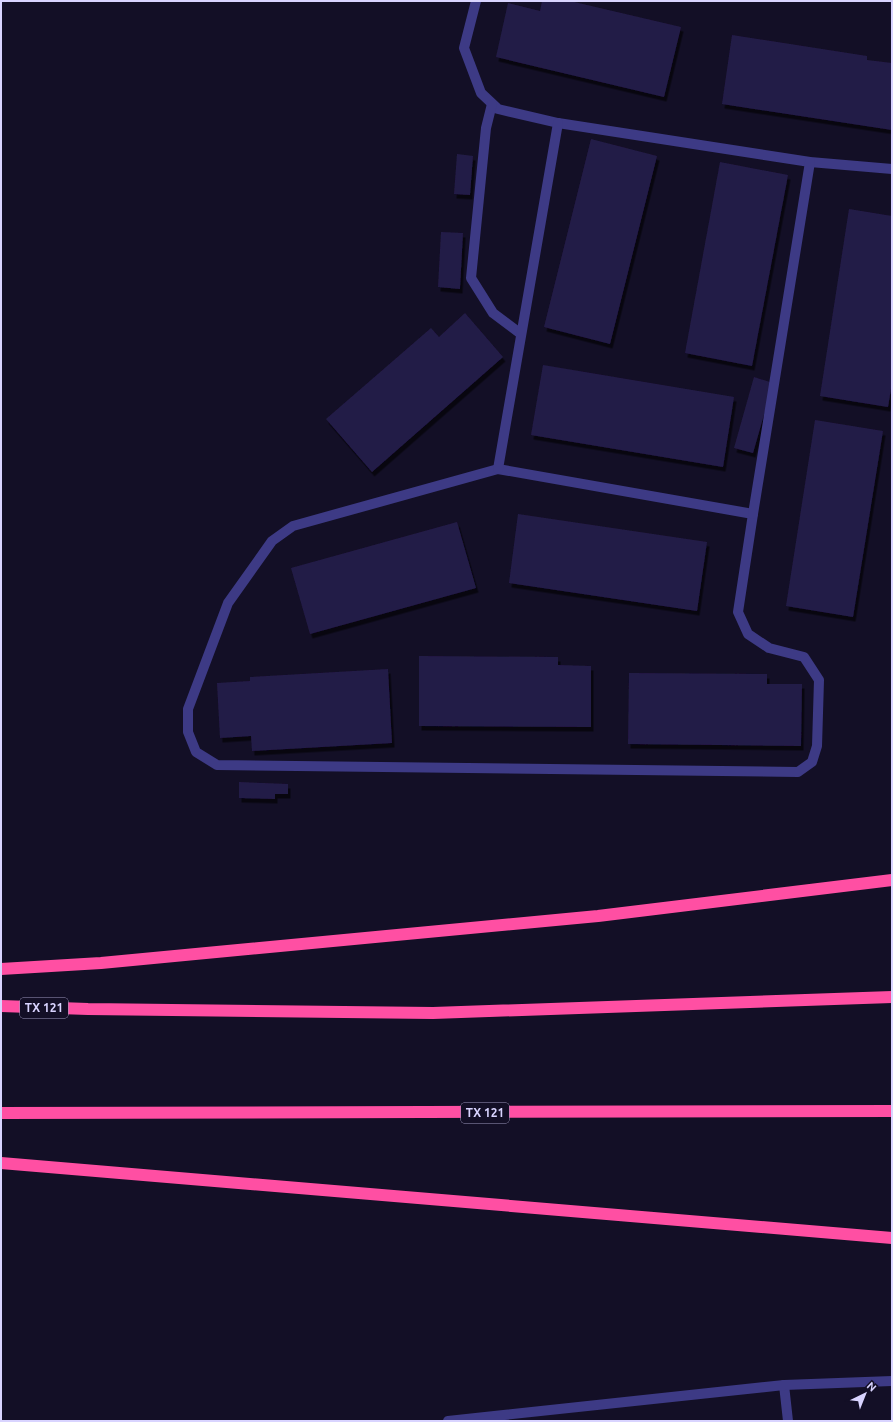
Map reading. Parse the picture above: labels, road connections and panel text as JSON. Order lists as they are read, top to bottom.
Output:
{
  "streets": {
    "highway": ["TX 121"]
  },
  "north": "top right"
}
